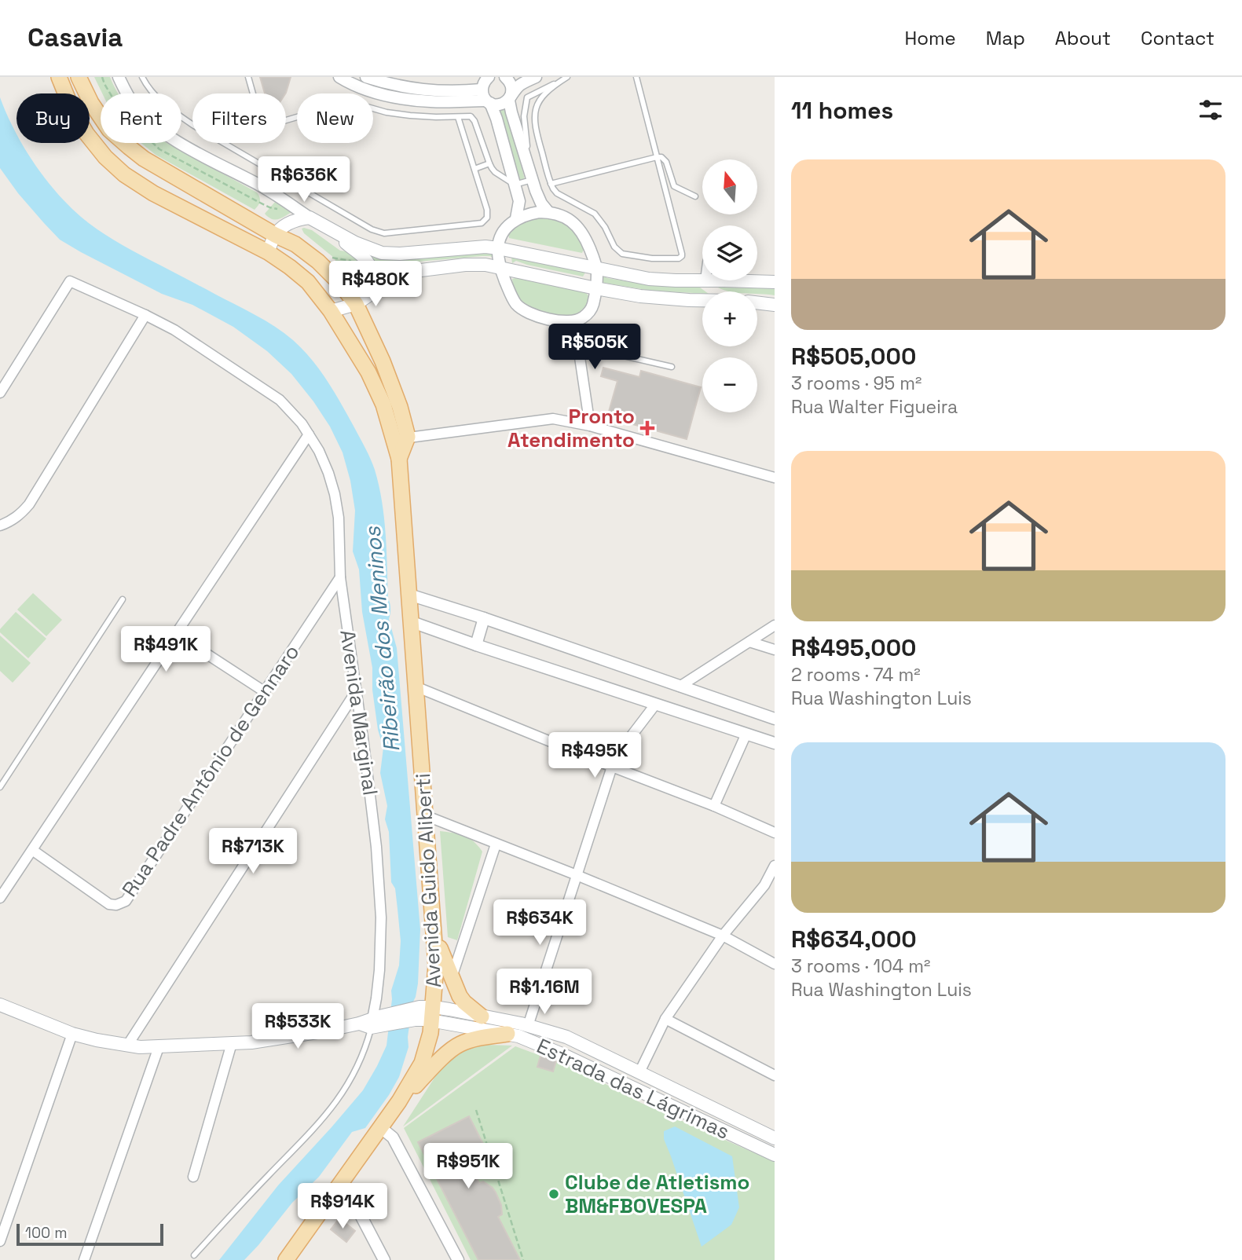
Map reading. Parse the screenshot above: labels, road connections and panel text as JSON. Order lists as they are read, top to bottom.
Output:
{
  "streets": {
    "main road": ["Avenida Guido Aliberti", "Estrada das Lágrimas"],
    "street": ["Avenida Marginal", "Rua Padre Antônio de Gennaro"]
  },
  "crossings": [
    ["Avenida Marginal", "Rua Padre Antônio de Gennaro"],
    ["Avenida Marginal", "Estrada das Lágrimas"],
    ["Avenida Guido Aliberti", "Estrada das Lágrimas"]
  ],
  "water": ["Ribeirão dos Meninos"],
  "places": {
    "health": ["Pronto Atendimento"],
    "other": ["Clube de Atletismo BM&FBOVESPA"]
  },
  "scale_bar": "100 m",
  "north": "top",
  "page": {
    "header": "Casavia",
    "nav": [
      "Home",
      "Map",
      "About",
      "Contact"
    ],
    "heading": "11 homes",
    "chip": [
      "Buy",
      "Rent",
      "Filters",
      "New"
    ],
    "list": [
      {
        "name": "R$505,000",
        "note": "3 rooms · 95 m² · Rua Walter Figueira"
      },
      {
        "name": "R$495,000",
        "note": "2 rooms · 74 m² · Rua Washington Luis"
      },
      {
        "name": "R$634,000",
        "note": "3 rooms · 104 m² · Rua Washington Luis"
      }
    ],
    "price": [
      "R$636K",
      "R$480K",
      "R$505K",
      "R$491K",
      "R$495K",
      "R$713K",
      "R$634K",
      "R$1.16M",
      "R$533K",
      "R$951K",
      "R$914K"
    ],
    "map_buttons": ["+", "−"],
    "scale": "100 m"
  }
}
